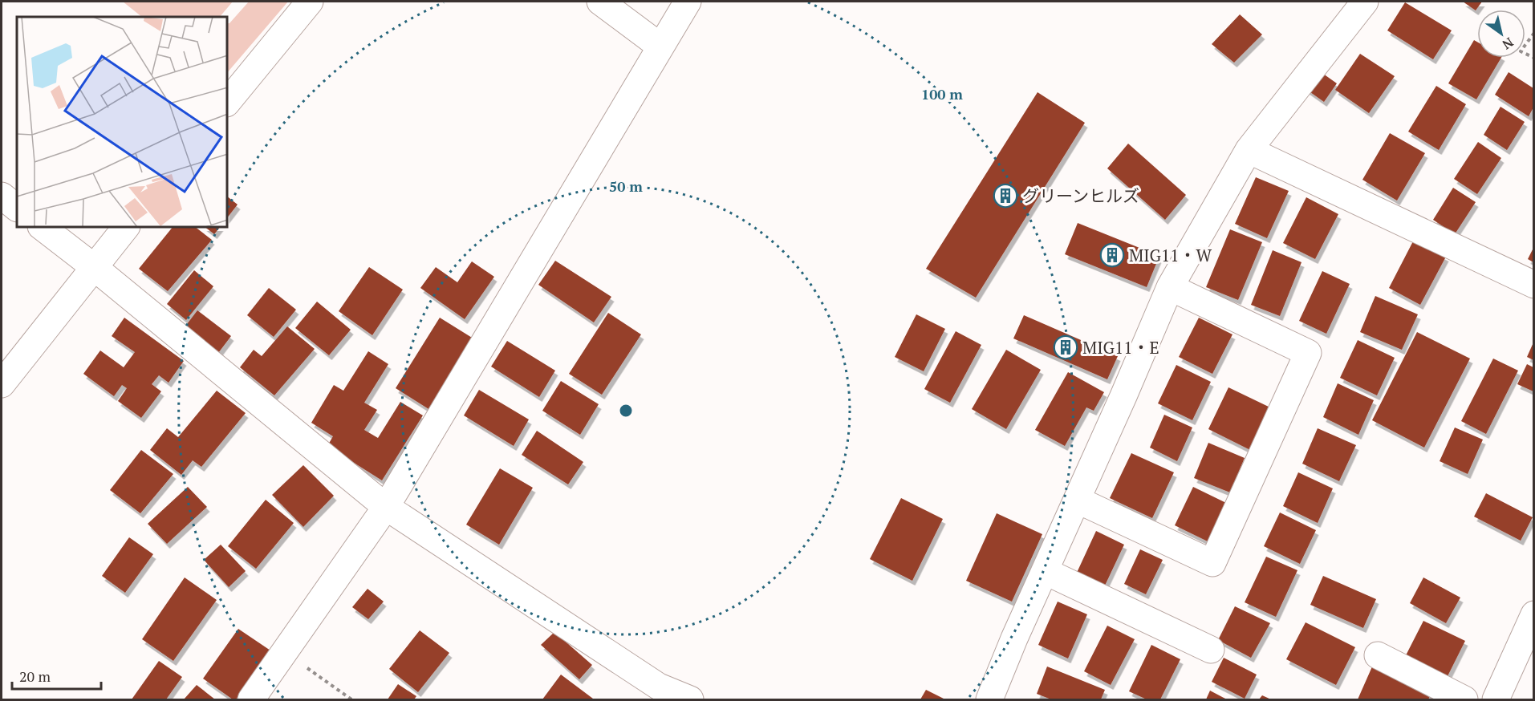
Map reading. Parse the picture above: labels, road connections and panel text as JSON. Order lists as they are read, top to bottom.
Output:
{
  "places": {
    "building": ["グリーンヒルズ", "MIG11・W", "MIG11・E"]
  },
  "scale_bar": "20 m",
  "north": "bottom right",
  "rings": ["100 m", "50 m"]
}
